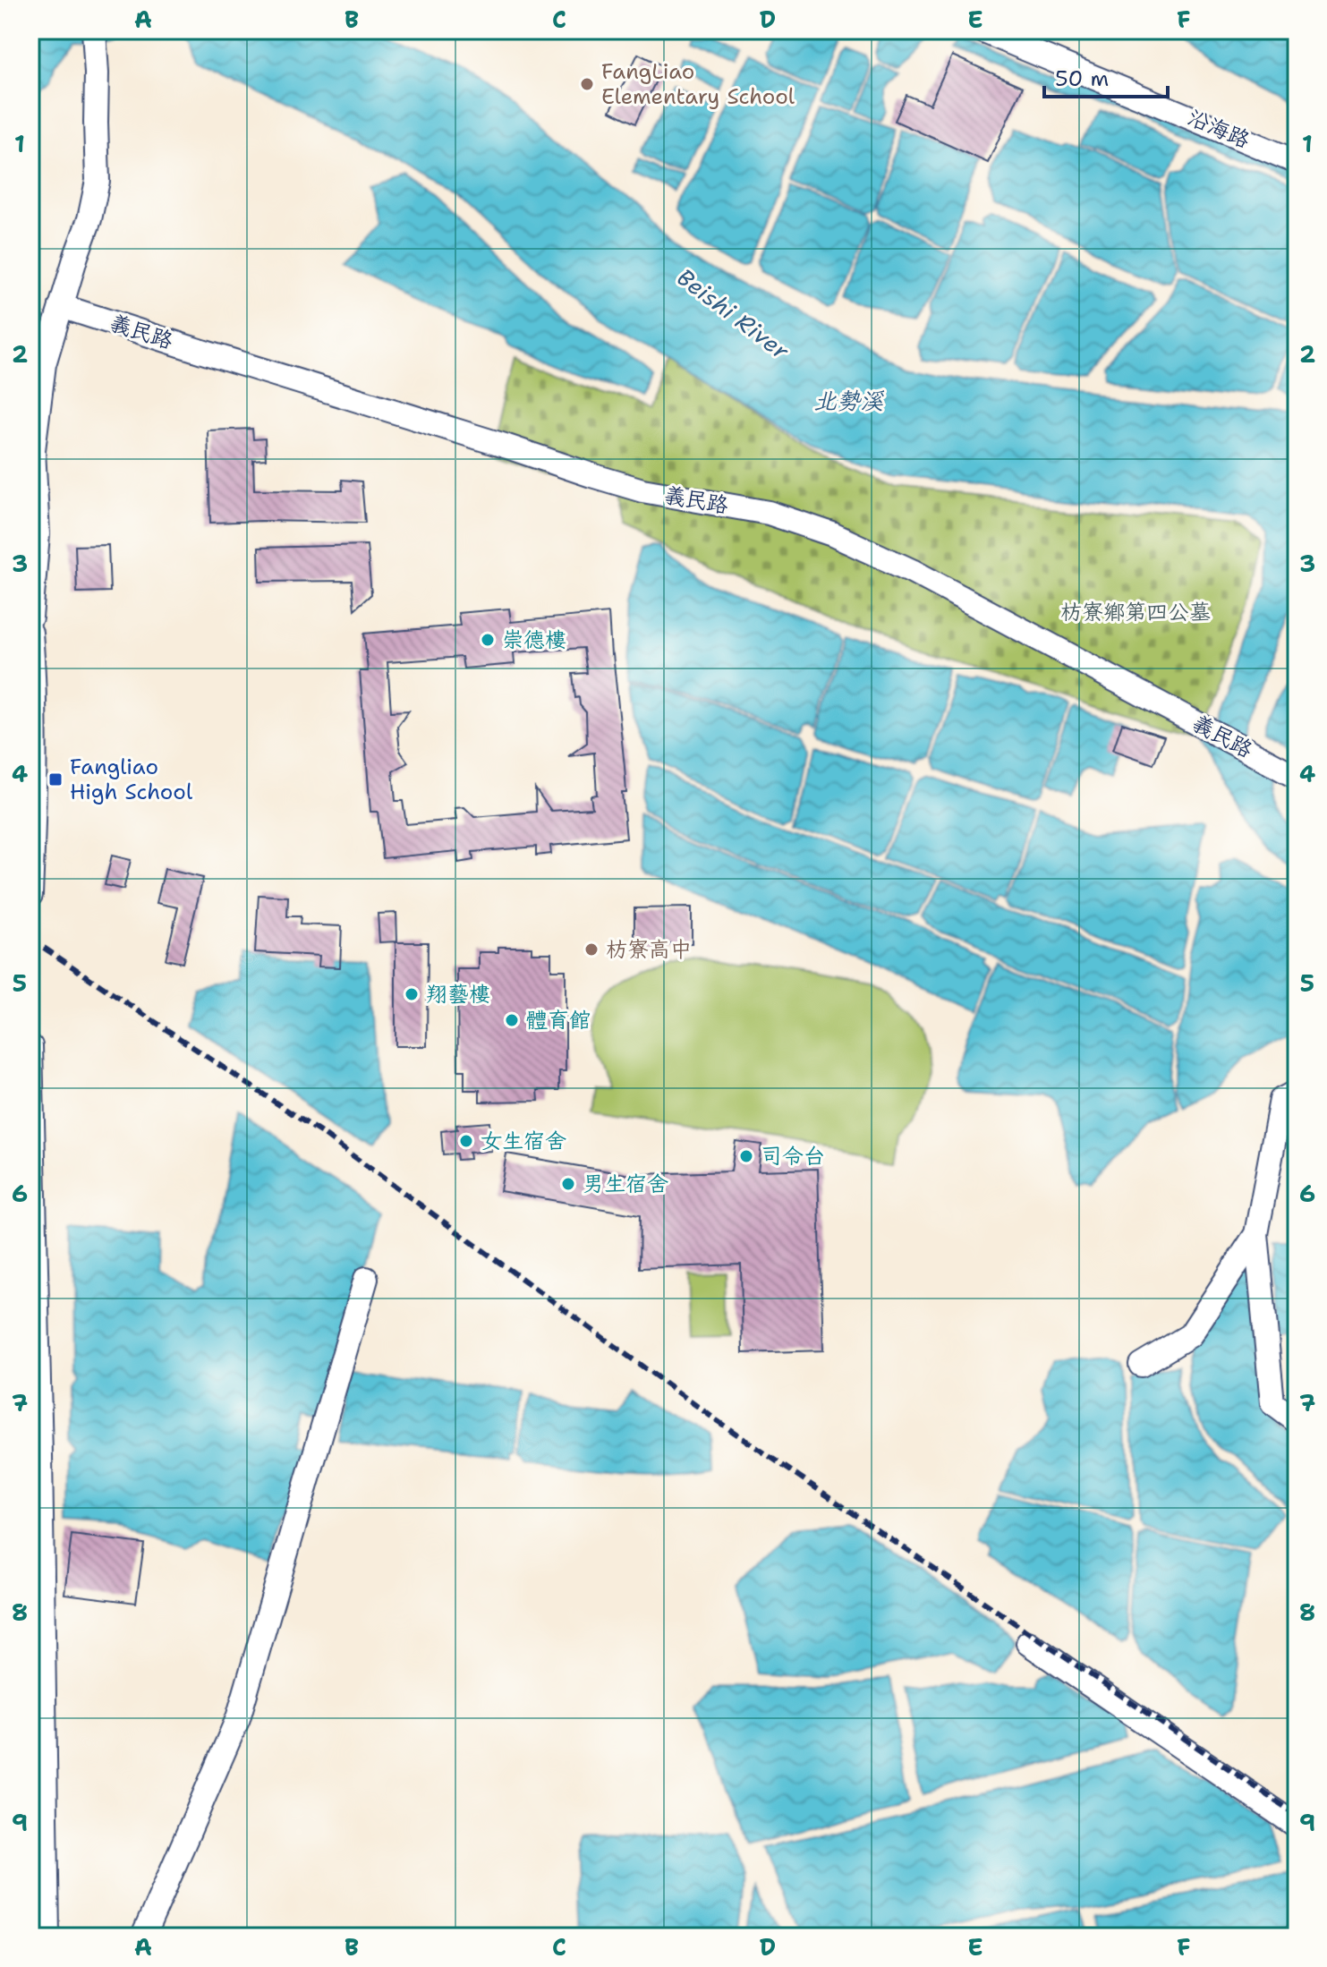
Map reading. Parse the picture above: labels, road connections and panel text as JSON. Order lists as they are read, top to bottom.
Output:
{
  "streets": {
    "street": ["沿海路", "義民路"]
  },
  "water": ["Beishi River", "北勢溪"],
  "parks": ["枋寮鄉第四公墓"],
  "places": {
    "other": [
      "FangLiao Elementary School",
      "崇德樓",
      "枋寮高中",
      "翔藝樓",
      "體育館",
      "女生宿舍",
      "司令台",
      "男生宿舍"
    ],
    "transit": ["Fangliao High School"]
  },
  "scale_bar": "50 m",
  "grid": {
    "columns": [
      "A",
      "B",
      "C",
      "D",
      "E",
      "F"
    ],
    "rows": [
      "1",
      "2",
      "3",
      "4",
      "5",
      "6",
      "7",
      "8",
      "9"
    ]
  }
}
